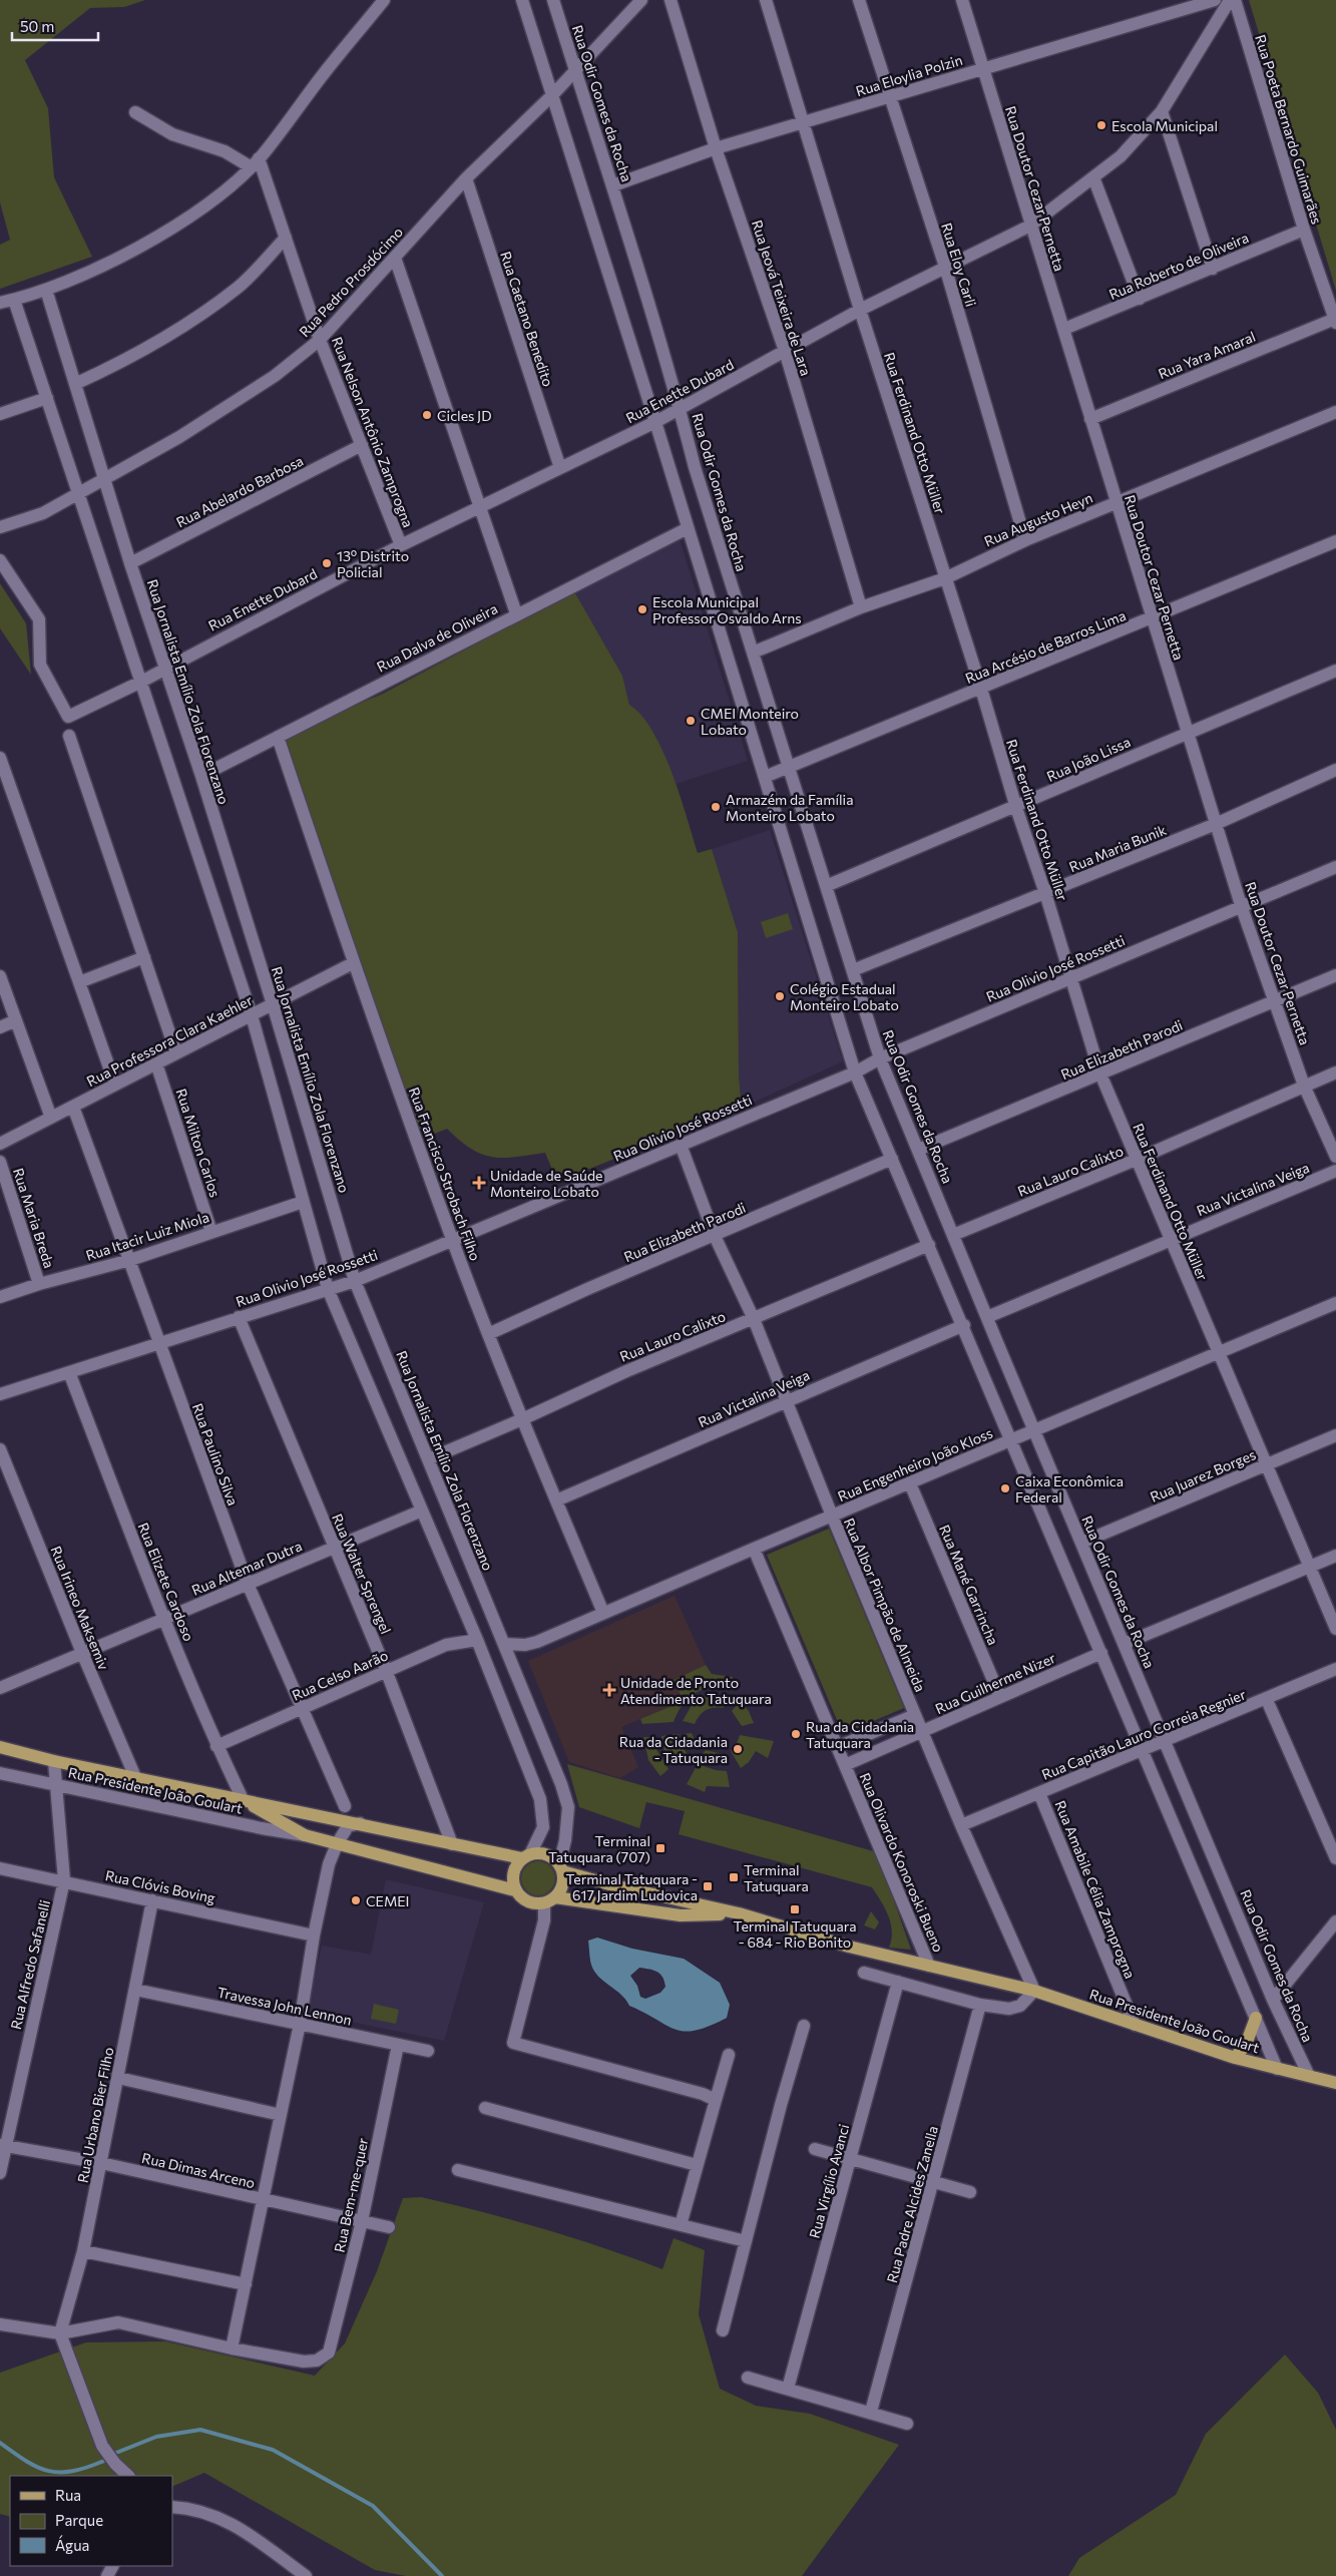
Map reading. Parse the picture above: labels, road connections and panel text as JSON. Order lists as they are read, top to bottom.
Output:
{
  "streets": {
    "main road": ["Rua Presidente João Goulart"],
    "street": [
      "Rua Eloylia Polzin",
      "Rua Odir Gomes da Rocha",
      "Rua Poeta Bernardo Guimarães",
      "Rua Doutor Cezar Pernetta",
      "Rua Eloy Carli",
      "Rua Roberto de Oliveira",
      "Rua Pedro Prosdócimo",
      "Rua Jeová Teixeira de Lara",
      "Rua Caetano Benedito",
      "Rua Yara Amaral",
      "Rua Enette Dubard",
      "Rua Nelson Antônio Zamprogna",
      "Rua Ferdinand Otto Müller",
      "Rua Abelardo Barbosa",
      "Rua Augusto Heyn",
      "Rua Dalva de Oliveira",
      "Rua Arcésio de Barros Lima",
      "Rua Jornalista Emílio Zola Florenzano",
      "Rua João Lissa",
      "Rua Maria Bunik",
      "Rua Olivio José Rossetti",
      "Rua Professora Clara Kaehler",
      "Rua Elizabeth Parodi",
      "Rua Milton Carlos",
      "Rua Lauro Calixto",
      "Rua Francisco Strobach Filho",
      "Rua Victalina Veiga",
      "Rua Maria Breda",
      "Rua Itacir Luiz Miola",
      "Rua Paulino Silva",
      "Rua Engenheiro João Kloss",
      "Rua Juarez Borges",
      "Rua Altemar Dutra",
      "Rua Walter Sprengel",
      "Rua Elizete Cardoso",
      "Rua Mané Garrincha",
      "Rua Albor Pimpão de Almeida",
      "Rua Irineo Maksemiv",
      "Rua Celso Aarão",
      "Rua Guilherme Nizer",
      "Rua Capitão Lauro Correia Regnier",
      "Rua Olivardo Konoroski Bueno",
      "Rua Clóvis Boving",
      "Rua Amabile Célia Zamprogna",
      "Rua Alfredo Safanelli",
      "Travessa John Lennon",
      "Rua Urbano Bier Filho",
      "Rua Dimas Arceno",
      "Rua Virgílio Avanci",
      "Rua Bem-me-quer",
      "Rua Padre Alcides Zanella"
    ]
  },
  "crossings": [
    ["Rua Eloylia Polzin", "Rua Odir Gomes da Rocha"],
    ["Rua Eloylia Polzin", "Rua Doutor Cezar Pernetta"],
    ["Rua Eloylia Polzin", "Rua Eloy Carli"],
    ["Rua Eloylia Polzin", "Rua Jeová Teixeira de Lara"],
    ["Rua Eloylia Polzin", "Rua Ferdinand Otto Müller"],
    ["Rua Odir Gomes da Rocha", "Rua Pedro Prosdócimo"],
    ["Rua Odir Gomes da Rocha", "Rua Enette Dubard"],
    ["Rua Odir Gomes da Rocha", "Rua Augusto Heyn"],
    ["Rua Odir Gomes da Rocha", "Rua Arcésio de Barros Lima"],
    ["Rua Odir Gomes da Rocha", "Rua João Lissa"],
    ["Rua Odir Gomes da Rocha", "Rua Maria Bunik"],
    ["Rua Odir Gomes da Rocha", "Rua Olivio José Rossetti"],
    ["Rua Odir Gomes da Rocha", "Rua Elizabeth Parodi"],
    ["Rua Odir Gomes da Rocha", "Rua Lauro Calixto"],
    ["Rua Odir Gomes da Rocha", "Rua Victalina Veiga"],
    ["Rua Odir Gomes da Rocha", "Rua Engenheiro João Kloss"],
    ["Rua Odir Gomes da Rocha", "Rua Juarez Borges"],
    ["Rua Odir Gomes da Rocha", "Rua Capitão Lauro Correia Regnier"],
    ["Rua Odir Gomes da Rocha", "Rua Presidente João Goulart"],
    ["Rua Poeta Bernardo Guimarães", "Rua Roberto de Oliveira"],
    ["Rua Poeta Bernardo Guimarães", "Rua Yara Amaral"],
    ["Rua Doutor Cezar Pernetta", "Rua Roberto de Oliveira"],
    ["Rua Doutor Cezar Pernetta", "Rua Yara Amaral"],
    ["Rua Doutor Cezar Pernetta", "Rua Enette Dubard"],
    ["Rua Doutor Cezar Pernetta", "Rua Augusto Heyn"],
    ["Rua Doutor Cezar Pernetta", "Rua Arcésio de Barros Lima"],
    ["Rua Doutor Cezar Pernetta", "Rua João Lissa"],
    ["Rua Doutor Cezar Pernetta", "Rua Maria Bunik"],
    ["Rua Doutor Cezar Pernetta", "Rua Olivio José Rossetti"],
    ["Rua Doutor Cezar Pernetta", "Rua Elizabeth Parodi"],
    ["Rua Doutor Cezar Pernetta", "Rua Lauro Calixto"],
    ["Rua Eloy Carli", "Rua Enette Dubard"],
    ["Rua Eloy Carli", "Rua Augusto Heyn"],
    ["Rua Pedro Prosdócimo", "Rua Caetano Benedito"],
    ["Rua Pedro Prosdócimo", "Rua Nelson Antônio Zamprogna"],
    ["Rua Pedro Prosdócimo", "Rua Jornalista Emílio Zola Florenzano"],
    ["Rua Jeová Teixeira de Lara", "Rua Enette Dubard"],
    ["Rua Jeová Teixeira de Lara", "Rua Augusto Heyn"],
    ["Rua Caetano Benedito", "Rua Enette Dubard"],
    ["Rua Enette Dubard", "Rua Nelson Antônio Zamprogna"],
    ["Rua Enette Dubard", "Rua Ferdinand Otto Müller"],
    ["Rua Enette Dubard", "Rua Jornalista Emílio Zola Florenzano"],
    ["Rua Nelson Antônio Zamprogna", "Rua Abelardo Barbosa"],
    ["Rua Ferdinand Otto Müller", "Rua Augusto Heyn"],
    ["Rua Ferdinand Otto Müller", "Rua Arcésio de Barros Lima"],
    ["Rua Ferdinand Otto Müller", "Rua João Lissa"],
    ["Rua Ferdinand Otto Müller", "Rua Maria Bunik"],
    ["Rua Ferdinand Otto Müller", "Rua Olivio José Rossetti"],
    ["Rua Ferdinand Otto Müller", "Rua Elizabeth Parodi"],
    ["Rua Ferdinand Otto Müller", "Rua Lauro Calixto"],
    ["Rua Ferdinand Otto Müller", "Rua Victalina Veiga"],
    ["Rua Ferdinand Otto Müller", "Rua Engenheiro João Kloss"],
    ["Rua Ferdinand Otto Müller", "Rua Juarez Borges"],
    ["Rua Abelardo Barbosa", "Rua Jornalista Emílio Zola Florenzano"],
    ["Rua Dalva de Oliveira", "Rua Jornalista Emílio Zola Florenzano"],
    ["Rua Dalva de Oliveira", "Rua Francisco Strobach Filho"],
    ["Rua Jornalista Emílio Zola Florenzano", "Rua Olivio José Rossetti"],
    ["Rua Jornalista Emílio Zola Florenzano", "Rua Professora Clara Kaehler"],
    ["Rua Jornalista Emílio Zola Florenzano", "Rua Lauro Calixto"],
    ["Rua Jornalista Emílio Zola Florenzano", "Rua Engenheiro João Kloss"],
    ["Rua Jornalista Emílio Zola Florenzano", "Rua Presidente João Goulart"],
    ["Rua Olivio José Rossetti", "Rua Francisco Strobach Filho"],
    ["Rua Olivio José Rossetti", "Rua Paulino Silva"],
    ["Rua Olivio José Rossetti", "Rua Walter Sprengel"],
    ["Rua Olivio José Rossetti", "Rua Elizete Cardoso"],
    ["Rua Olivio José Rossetti", "Rua Albor Pimpão de Almeida"],
    ["Rua Professora Clara Kaehler", "Rua Milton Carlos"],
    ["Rua Professora Clara Kaehler", "Rua Francisco Strobach Filho"],
    ["Rua Professora Clara Kaehler", "Rua Paulino Silva"],
    ["Rua Elizabeth Parodi", "Rua Francisco Strobach Filho"],
    ["Rua Elizabeth Parodi", "Rua Albor Pimpão de Almeida"],
    ["Rua Milton Carlos", "Rua Itacir Luiz Miola"],
    ["Rua Lauro Calixto", "Rua Francisco Strobach Filho"],
    ["Rua Lauro Calixto", "Rua Albor Pimpão de Almeida"],
    ["Rua Francisco Strobach Filho", "Rua Victalina Veiga"],
    ["Rua Francisco Strobach Filho", "Rua Engenheiro João Kloss"],
    ["Rua Victalina Veiga", "Rua Albor Pimpão de Almeida"],
    ["Rua Maria Breda", "Rua Itacir Luiz Miola"],
    ["Rua Itacir Luiz Miola", "Rua Paulino Silva"],
    ["Rua Paulino Silva", "Rua Altemar Dutra"],
    ["Rua Paulino Silva", "Rua Celso Aarão"],
    ["Rua Engenheiro João Kloss", "Rua Mané Garrincha"],
    ["Rua Engenheiro João Kloss", "Rua Albor Pimpão de Almeida"],
    ["Rua Engenheiro João Kloss", "Rua Olivardo Konoroski Bueno"],
    ["Rua Altemar Dutra", "Rua Walter Sprengel"],
    ["Rua Altemar Dutra", "Rua Elizete Cardoso"],
    ["Rua Altemar Dutra", "Rua Irineo Maksemiv"],
    ["Rua Walter Sprengel", "Rua Celso Aarão"],
    ["Rua Walter Sprengel", "Rua Presidente João Goulart"],
    ["Rua Elizete Cardoso", "Rua Celso Aarão"],
    ["Rua Elizete Cardoso", "Rua Presidente João Goulart"],
    ["Rua Mané Garrincha", "Rua Guilherme Nizer"],
    ["Rua Albor Pimpão de Almeida", "Rua Guilherme Nizer"],
    ["Rua Albor Pimpão de Almeida", "Rua Capitão Lauro Correia Regnier"],
    ["Rua Albor Pimpão de Almeida", "Rua Presidente João Goulart"],
    ["Rua Irineo Maksemiv", "Rua Presidente João Goulart"],
    ["Rua Guilherme Nizer", "Rua Olivardo Konoroski Bueno"],
    ["Rua Capitão Lauro Correia Regnier", "Rua Amabile Célia Zamprogna"],
    ["Rua Presidente João Goulart", "Rua Olivardo Konoroski Bueno"],
    ["Rua Presidente João Goulart", "Rua Amabile Célia Zamprogna"],
    ["Rua Presidente João Goulart", "Rua Alfredo Safanelli"],
    ["Rua Clóvis Boving", "Rua Alfredo Safanelli"],
    ["Rua Clóvis Boving", "Rua Urbano Bier Filho"],
    ["Rua Alfredo Safanelli", "Rua Dimas Arceno"],
    ["Travessa John Lennon", "Rua Urbano Bier Filho"],
    ["Travessa John Lennon", "Rua Bem-me-quer"],
    ["Rua Urbano Bier Filho", "Rua Dimas Arceno"],
    ["Rua Dimas Arceno", "Rua Bem-me-quer"]
  ],
  "places": {
    "other": [
      "Escola Municipal",
      "Cicles JD",
      "13º Distrito Policial",
      "Escola Municipal Professor Osvaldo Arns",
      "CMEI Monteiro Lobato",
      "Armazém da Família Monteiro Lobato",
      "Colégio Estadual Monteiro Lobato",
      "Caixa Econômica Federal",
      "Rua da Cidadania Tatuquara",
      "Rua da Cidadania - Tatuquara",
      "CEMEI"
    ],
    "health": ["Unidade de Saúde Monteiro Lobato", "Unidade de Pronto Atendimento Tatuquara"],
    "transit": [
      "Terminal Tatuquara (707)",
      "Terminal Tatuquara",
      "Terminal Tatuquara - 617 Jardim Ludovica",
      "Terminal Tatuquara - 684 - Rio Bonito"
    ]
  },
  "legend": ["Rua", "Parque", "Água"],
  "scale_bar": "50 m"
}
